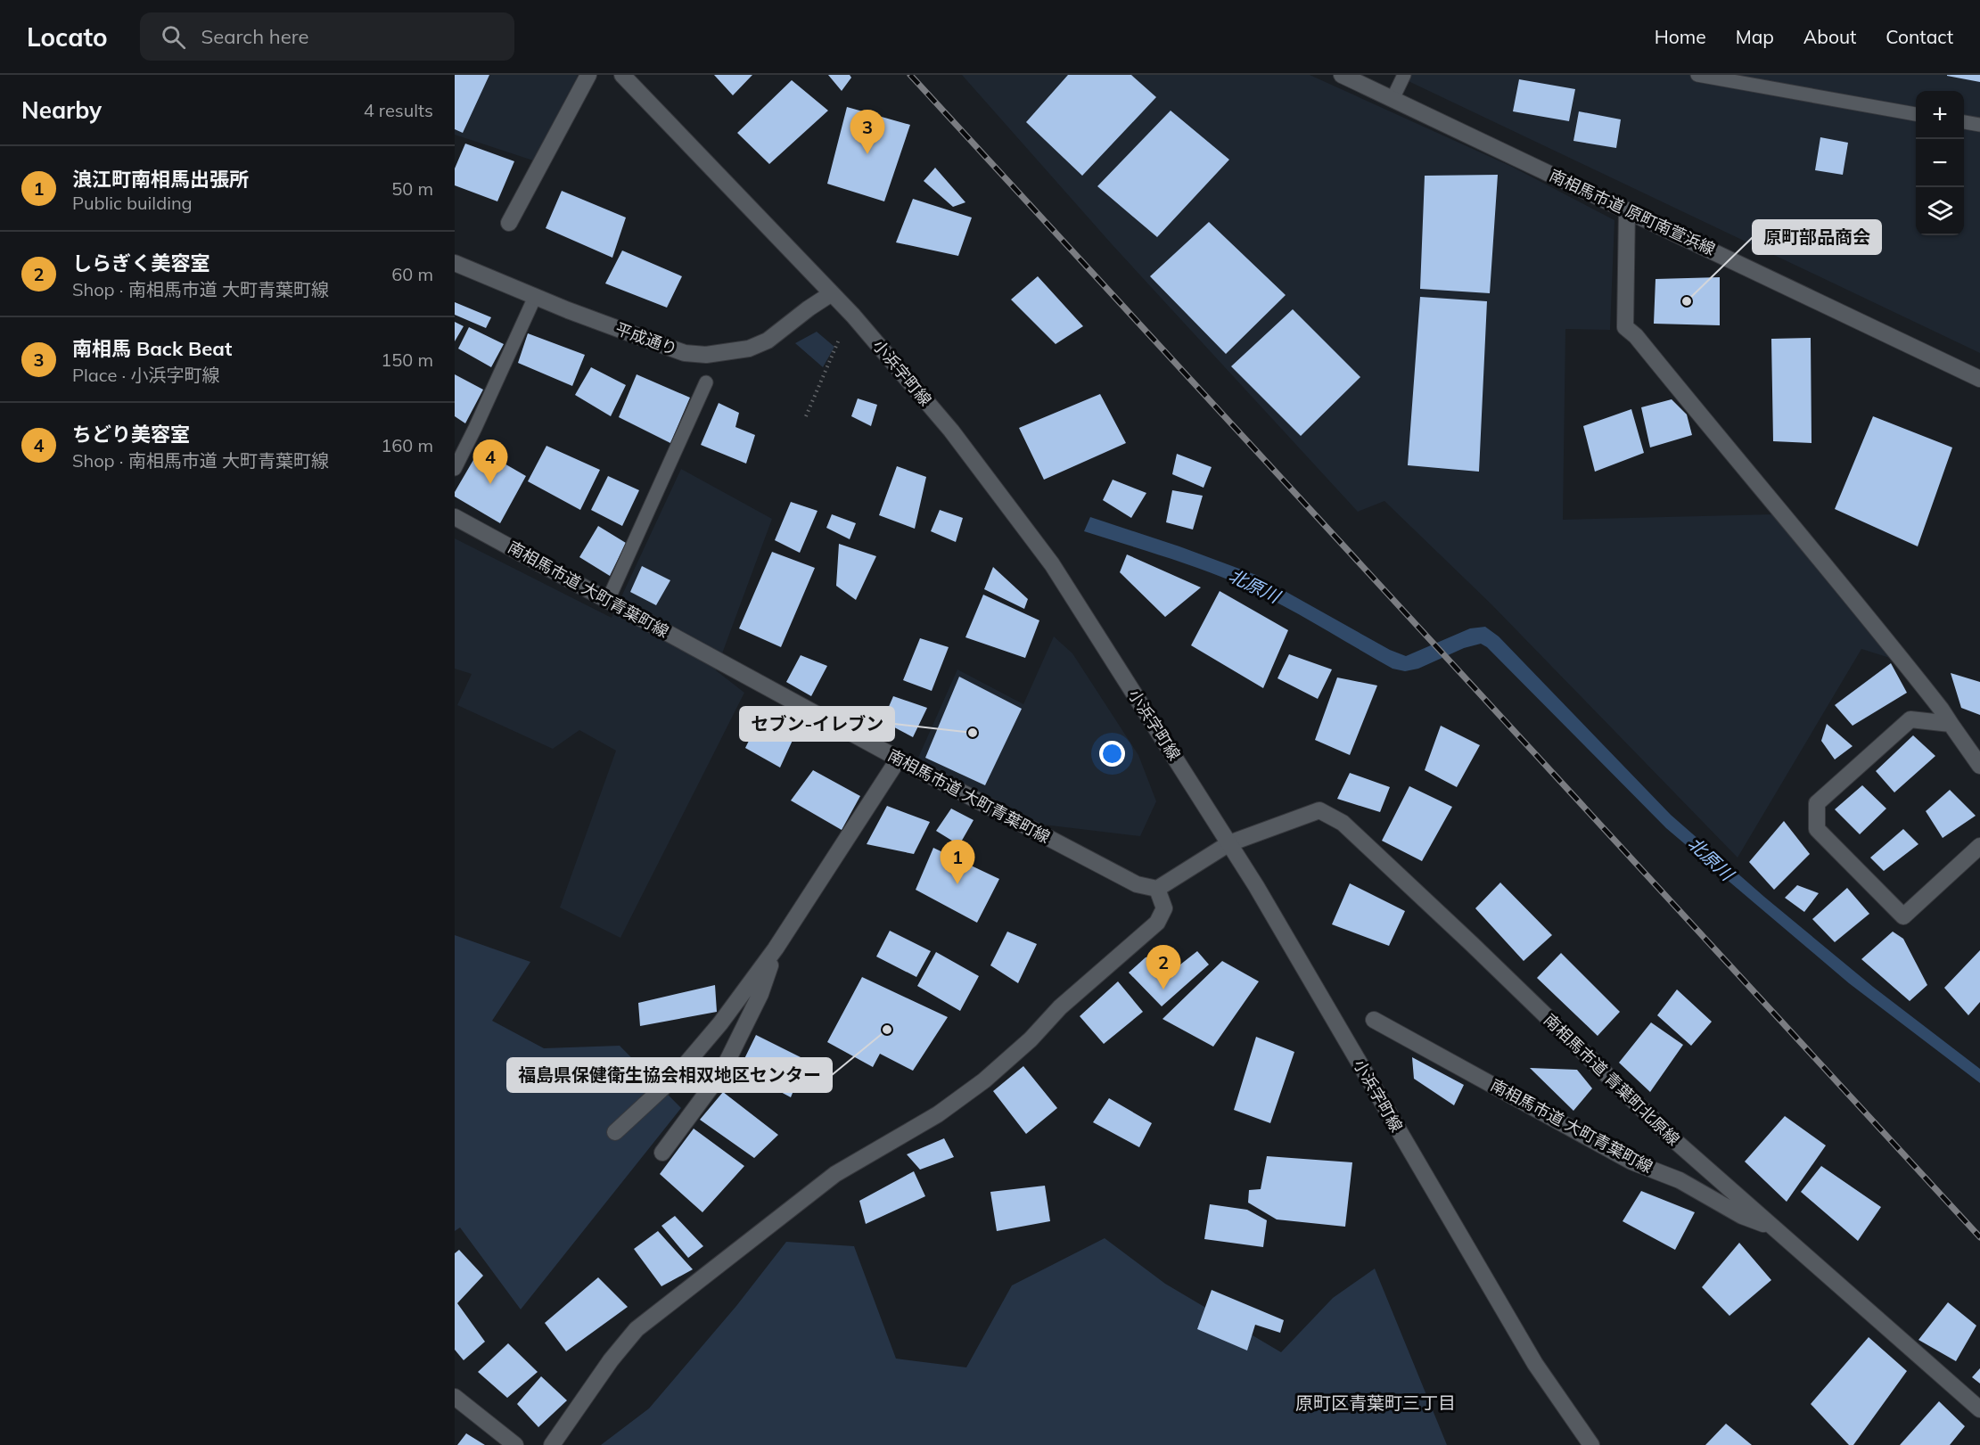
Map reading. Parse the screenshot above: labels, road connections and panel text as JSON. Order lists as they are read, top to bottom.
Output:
{
  "streets": {
    "street": [
      "南相馬市道 原町南萱浜線",
      "平成通り",
      "小浜字町線",
      "南相馬市道 大町青葉町線",
      "南相馬市道 青葉町北原線"
    ]
  },
  "crossings": [
    ["平成通り", "小浜字町線"],
    ["小浜字町線", "南相馬市道 青葉町北原線"],
    ["南相馬市道 大町青葉町線", "南相馬市道 青葉町北原線"]
  ],
  "districts": ["原町区青葉町三丁目"],
  "water": ["北原川"],
  "places": ["原町部品商会", "セブン-イレブン", "福島県保健衛生協会相双地区センター"],
  "page": {
    "header": "Locato",
    "search": "Search here",
    "nav": [
      "Home",
      "Map",
      "About",
      "Contact"
    ],
    "heading": ["Nearby", "4 results"],
    "map_buttons": ["+", "−"],
    "pins": [
      "3",
      "4",
      "1",
      "2"
    ],
    "list": [
      {
        "mark": "1",
        "name": "浪江町南相馬出張所",
        "note": "Public building",
        "value": "50 m"
      },
      {
        "mark": "2",
        "name": "しらぎく美容室",
        "note": "Shop · 南相馬市道 大町青葉町線",
        "value": "60 m"
      },
      {
        "mark": "3",
        "name": "南相馬 Back Beat",
        "note": "Place · 小浜字町線",
        "value": "150 m"
      },
      {
        "mark": "4",
        "name": "ちどり美容室",
        "note": "Shop · 南相馬市道 大町青葉町線",
        "value": "160 m"
      }
    ]
  }
}
